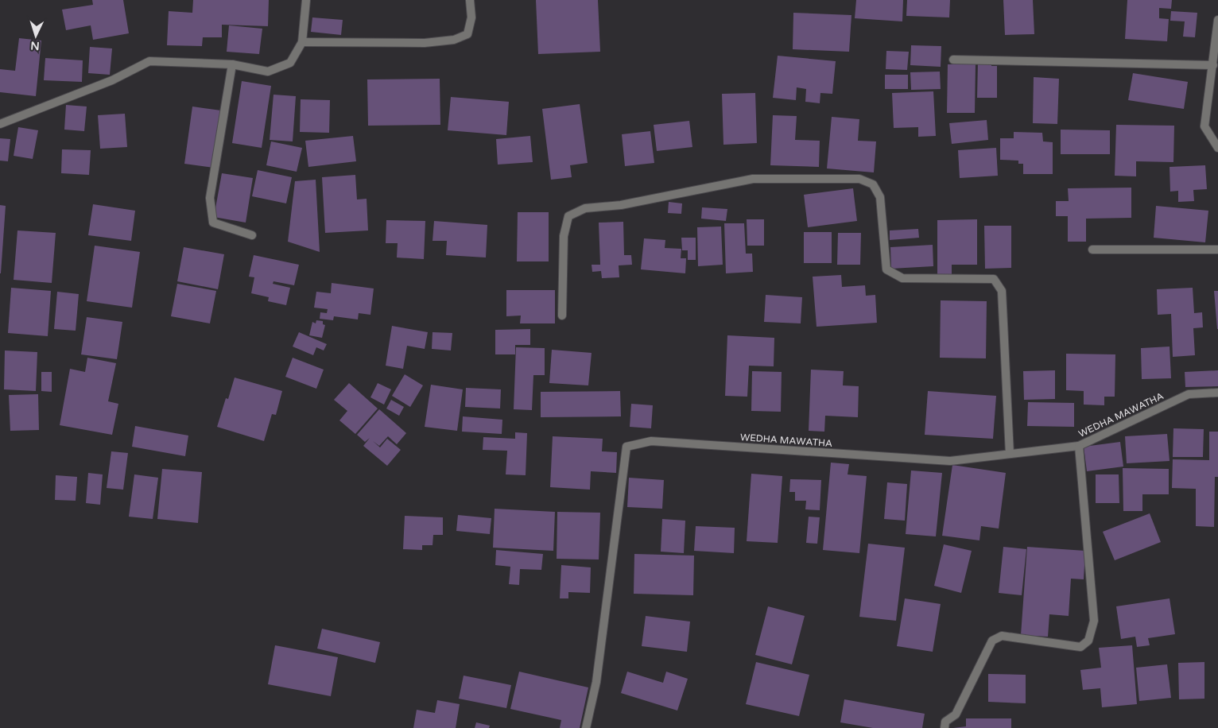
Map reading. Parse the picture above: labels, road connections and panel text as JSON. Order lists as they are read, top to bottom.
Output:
{
  "streets": {
    "street": ["WEDHA MAWATHA"]
  },
  "north": "bottom"
}
